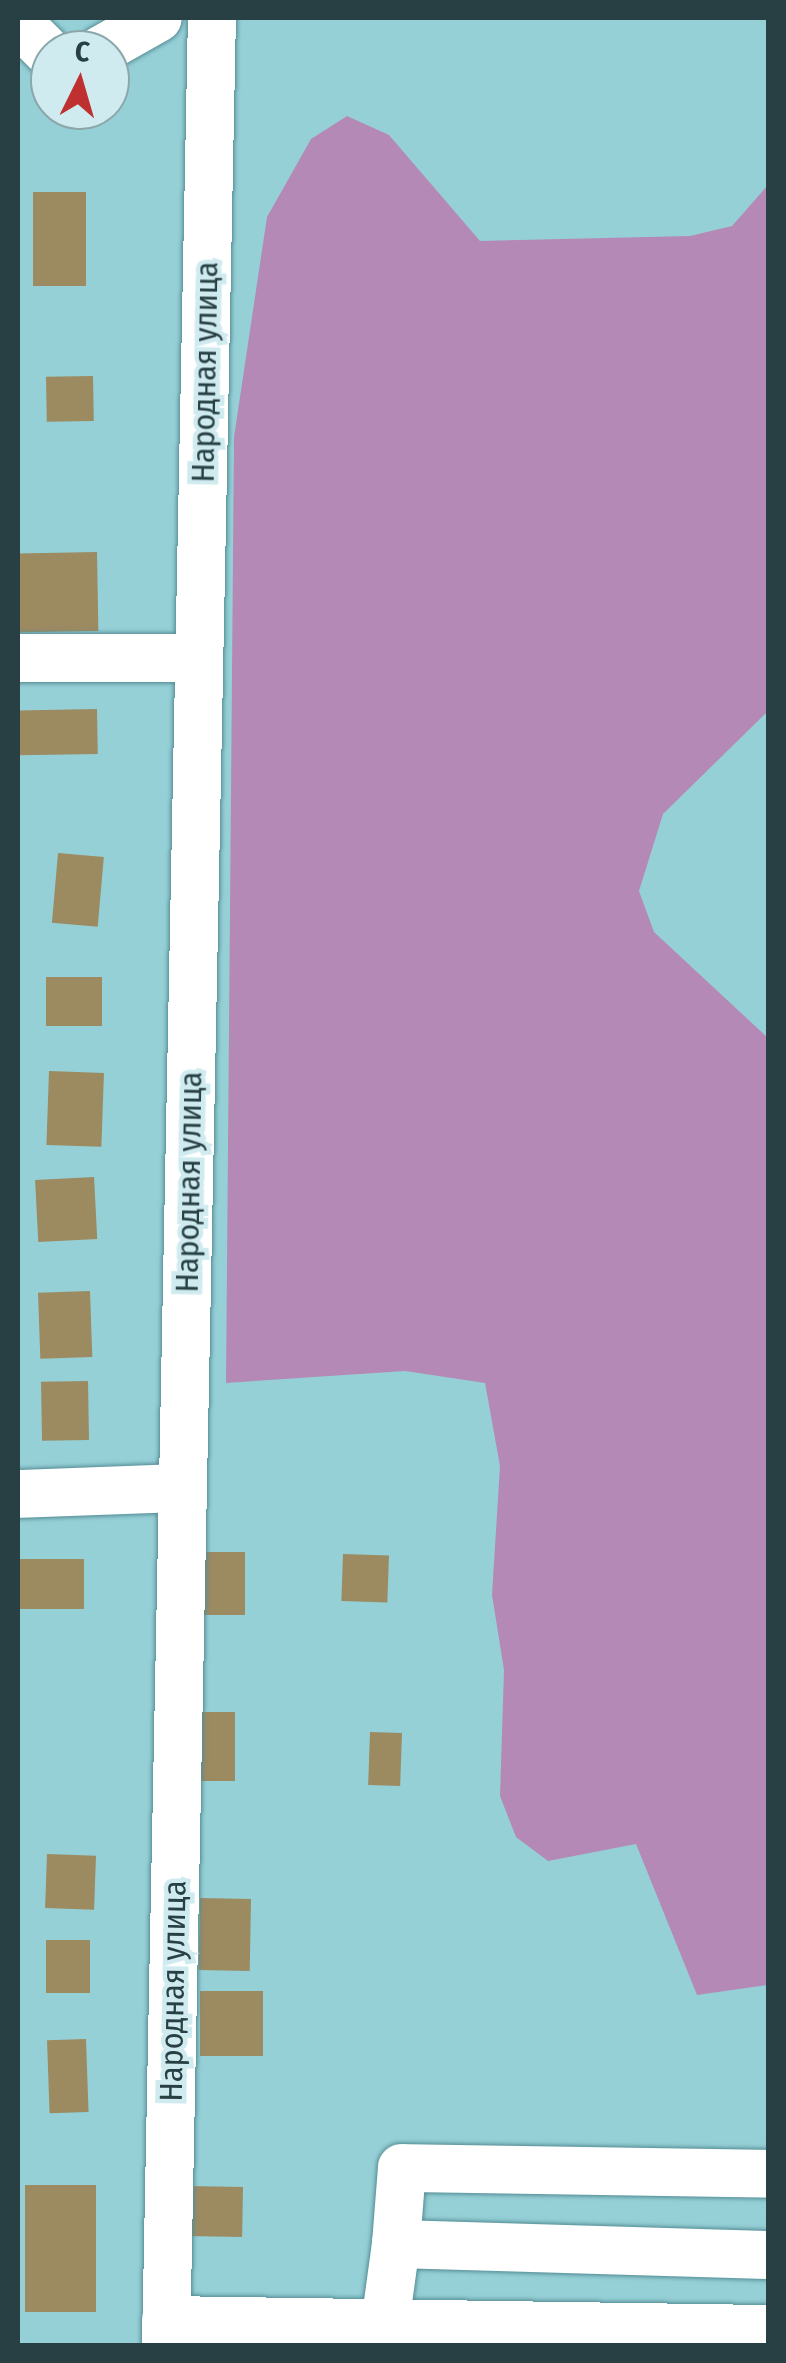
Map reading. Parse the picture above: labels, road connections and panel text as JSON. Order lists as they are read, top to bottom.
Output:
{
  "streets": {
    "street": ["Народная улица"]
  },
  "north": "top"
}
